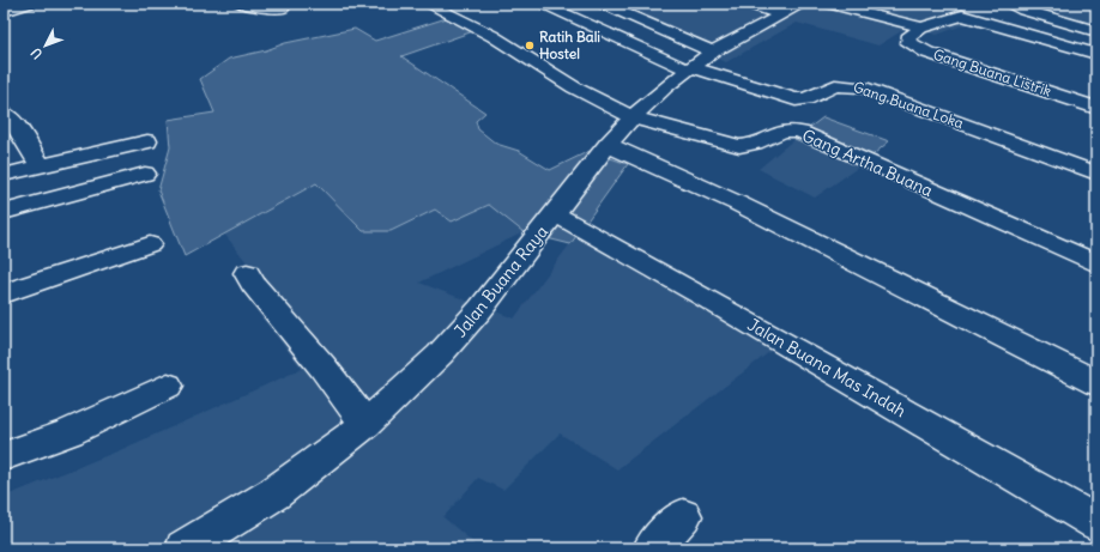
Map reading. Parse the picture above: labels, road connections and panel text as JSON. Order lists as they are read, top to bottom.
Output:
{
  "streets": {
    "street": [
      "Gang Buana Listrik",
      "Gang Buana Loka",
      "Gang Artha Buana",
      "Jalan Buana Raya",
      "Jalan Buana Mas Indah"
    ]
  },
  "crossings": [
    ["Gang Buana Loka", "Jalan Buana Raya"],
    ["Gang Artha Buana", "Jalan Buana Raya"],
    ["Jalan Buana Raya", "Jalan Buana Mas Indah"]
  ],
  "places": ["Ratih Bali Hostel"],
  "north": "bottom left"
}
